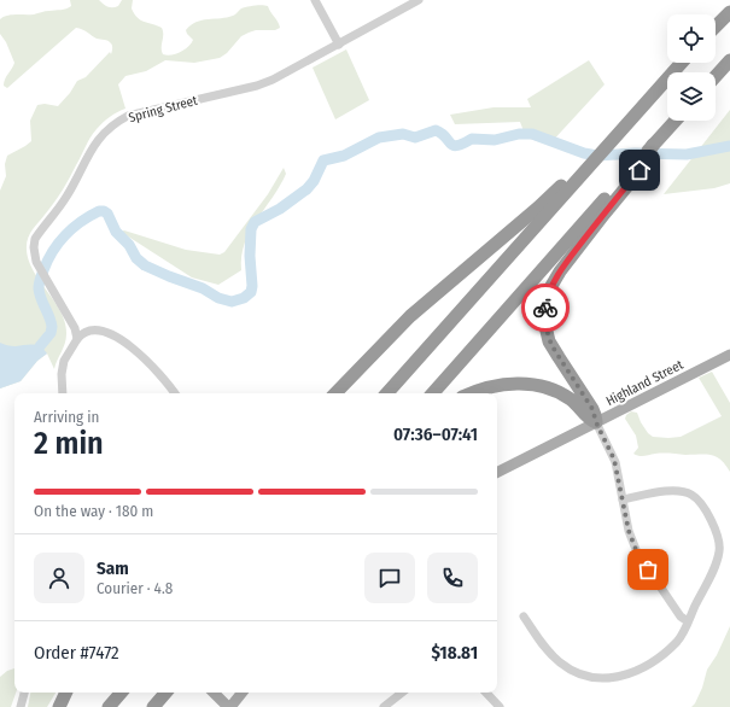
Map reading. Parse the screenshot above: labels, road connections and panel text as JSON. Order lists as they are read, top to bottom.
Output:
{
  "streets": {
    "main road": ["Highland Street"],
    "street": ["Spring Street"]
  },
  "page": {
    "heading": ["2 min", "Arriving in", "07:36–07:41"],
    "panel": [
      "Sam",
      "Courier · 4.8",
      "Order #7472",
      "$18.81"
    ],
    "bar": "On the way · 180 m"
  }
}
